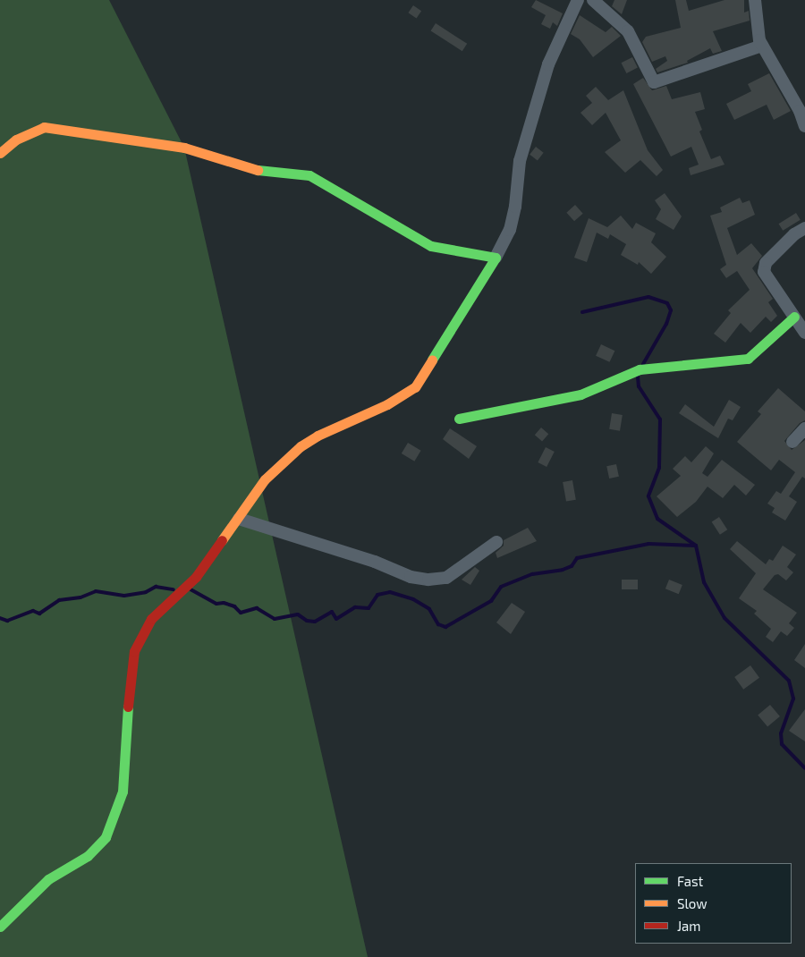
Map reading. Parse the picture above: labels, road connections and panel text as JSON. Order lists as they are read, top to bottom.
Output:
{
  "legend": ["Fast", "Slow", "Jam"]
}
